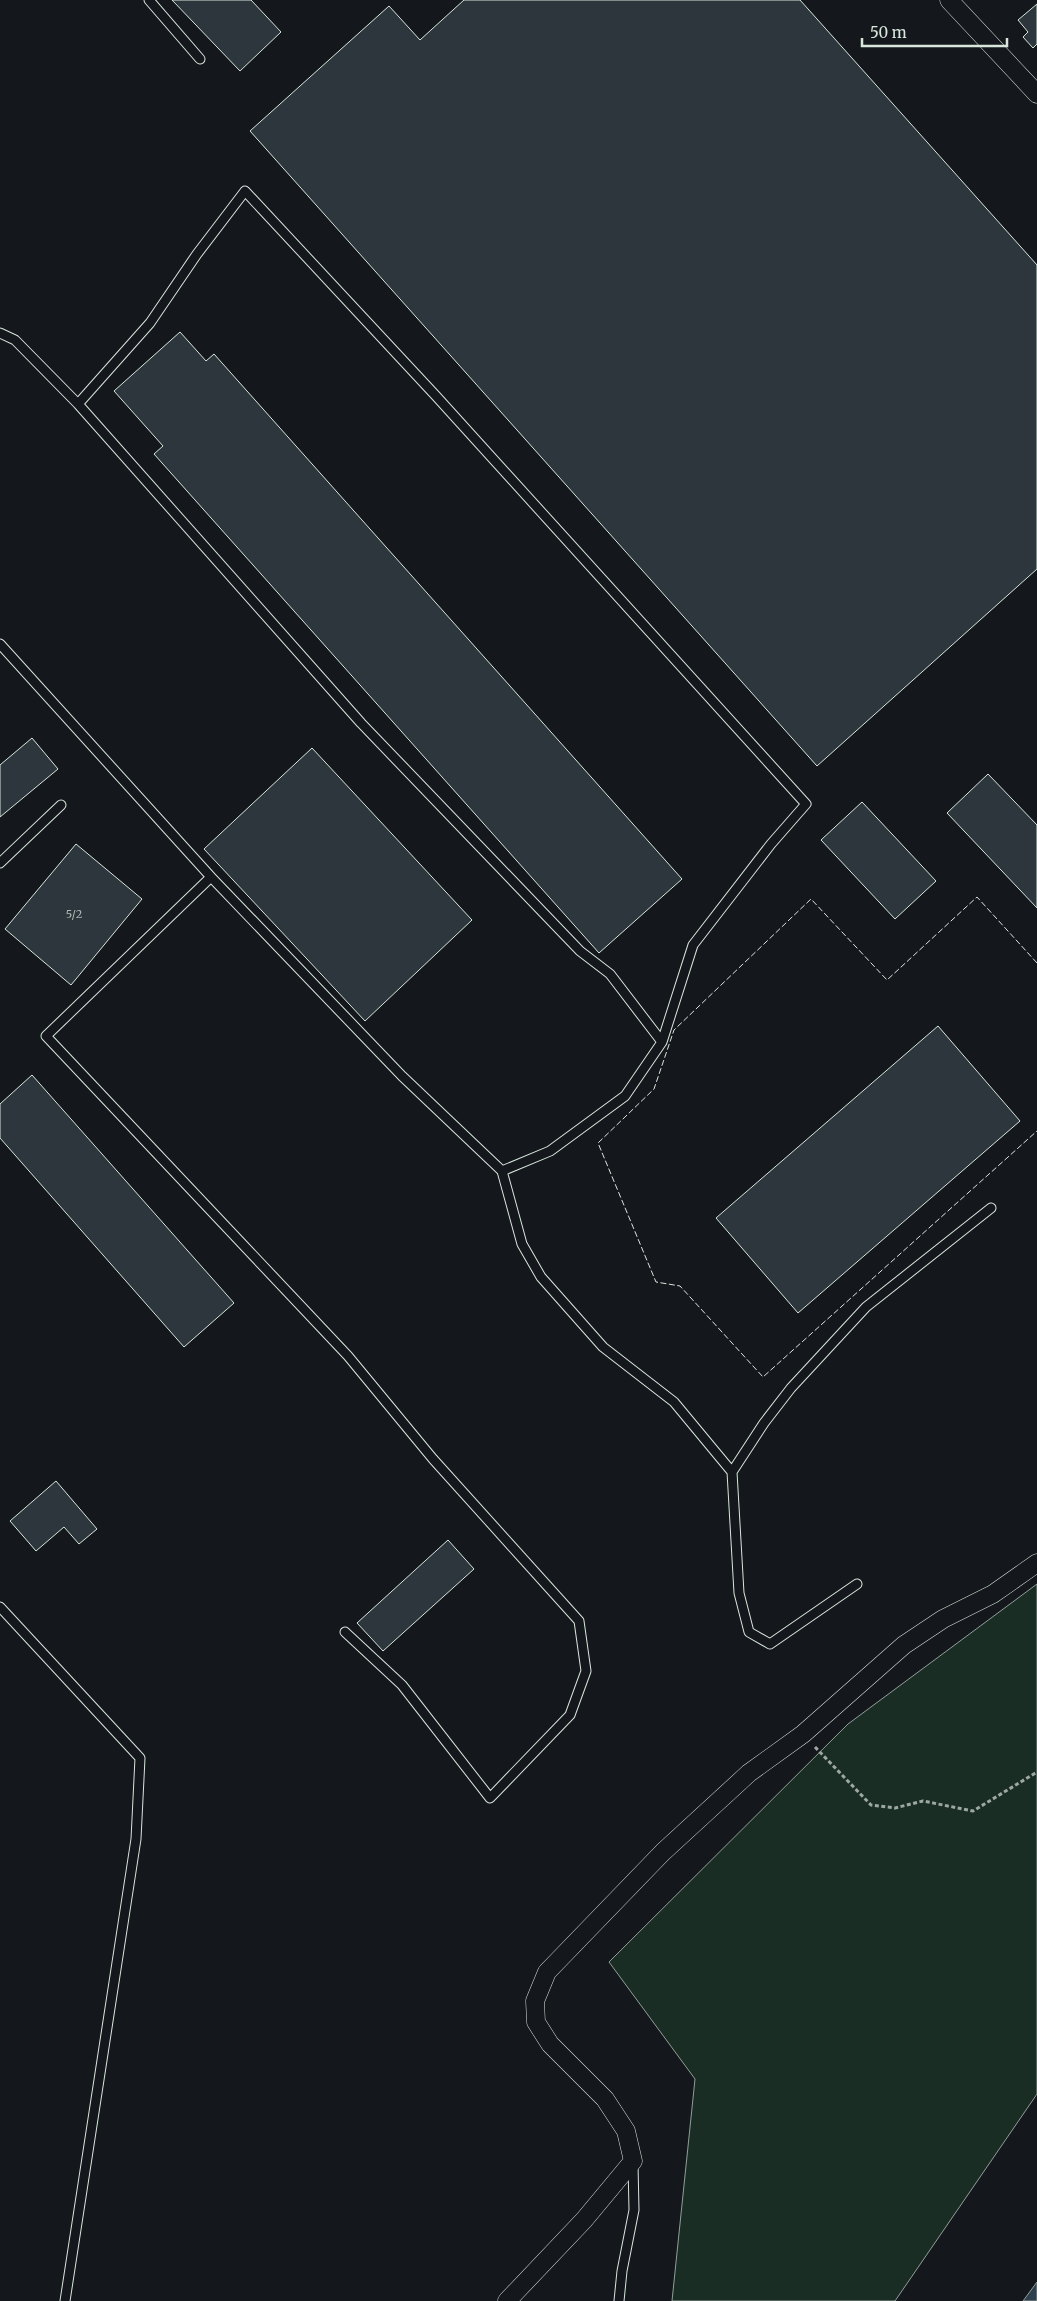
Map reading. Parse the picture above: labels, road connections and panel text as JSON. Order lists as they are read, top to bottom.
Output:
{
  "house_numbers": ["5/2"],
  "scale_bar": "50 m"
}
